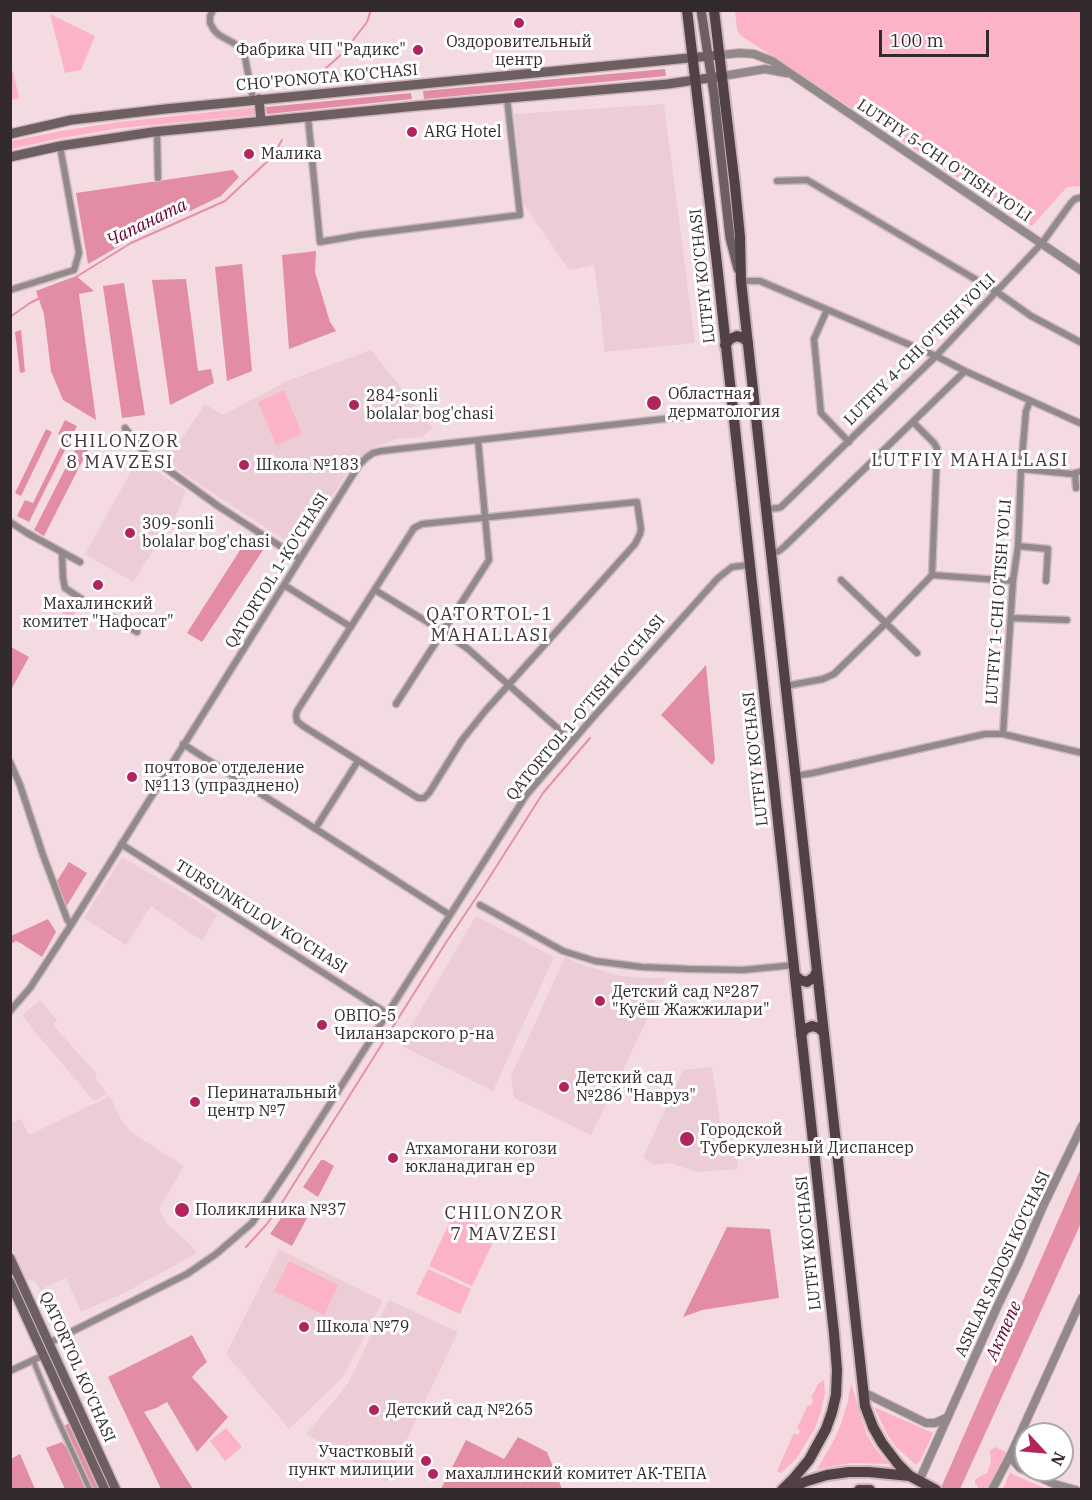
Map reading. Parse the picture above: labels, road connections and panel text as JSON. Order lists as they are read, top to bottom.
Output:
{
  "streets": {
    "main road": ["CHO'PONOTA KO'CHASI", "LUTFIY KO'CHASI", "QATORTOL KO'CHASI"],
    "street": [
      "LUTFIY 5-CHI O'TISH YO'LI",
      "LUTFIY 4-CHI O'TISH YO'LI",
      "QATORTOL 1-KO'CHASI",
      "LUTFIY 1-CHI O'TISH YO'LI",
      "QATORTOL 1-O'TISH KO'CHASI",
      "TURSUNKULOV KO'CHASI",
      "ASRLAR SADOSI KO‘CHASI"
    ]
  },
  "crossings": [
    ["CHO'PONOTA KO'CHASI", "LUTFIY 5-CHI O'TISH YO'LI"],
    ["CHO'PONOTA KO'CHASI", "LUTFIY KO'CHASI"],
    ["LUTFIY 5-CHI O'TISH YO'LI", "LUTFIY 4-CHI O'TISH YO'LI"],
    ["LUTFIY KO'CHASI", "QATORTOL 1-KO'CHASI"],
    ["LUTFIY KO'CHASI", "QATORTOL 1-O'TISH KO'CHASI"],
    ["QATORTOL 1-KO'CHASI", "TURSUNKULOV KO'CHASI"],
    ["QATORTOL 1-O'TISH KO'CHASI", "TURSUNKULOV KO'CHASI"],
    ["QATORTOL 1-O'TISH KO'CHASI", "QATORTOL KO'CHASI"]
  ],
  "districts": [
    "CHILONZOR 8 MAVZESI",
    "LUTFIY MAHALLASI",
    "QATORTOL-1 MAHALLASI",
    "CHILONZOR 7 MAVZESI"
  ],
  "water": ["Чапаната", "Актепе"],
  "places": [
    "Оздоровительный центр",
    "Фабрика ЧП \"Радикс\"",
    "ARG Hotel",
    "Малика",
    "Областная дерматология",
    "284-sonli bolalar bog'chasi",
    "Школа №183",
    "309-sonli bolalar bog'chasi",
    "Махалинский комитет \"Нафосат\"",
    "почтовое отделение №113 (упразднено)",
    "Детский сад №287 \"Куёш Жажжилари\"",
    "ОВПО-5 Чиланзарского р-на",
    "Детский сад №286 \"Навруз\"",
    "Перинатальный центр №7",
    "Городской Туберкулезный Диспансер",
    "Атхамогани когози юкланадиган ер",
    "Поликлиника №37",
    "Школа №79",
    "Детский сад №265",
    "Участковый пункт милиции",
    "махаллинский комитет АК-ТЕПА"
  ],
  "scale_bar": "100 m",
  "north": "bottom right"
}
